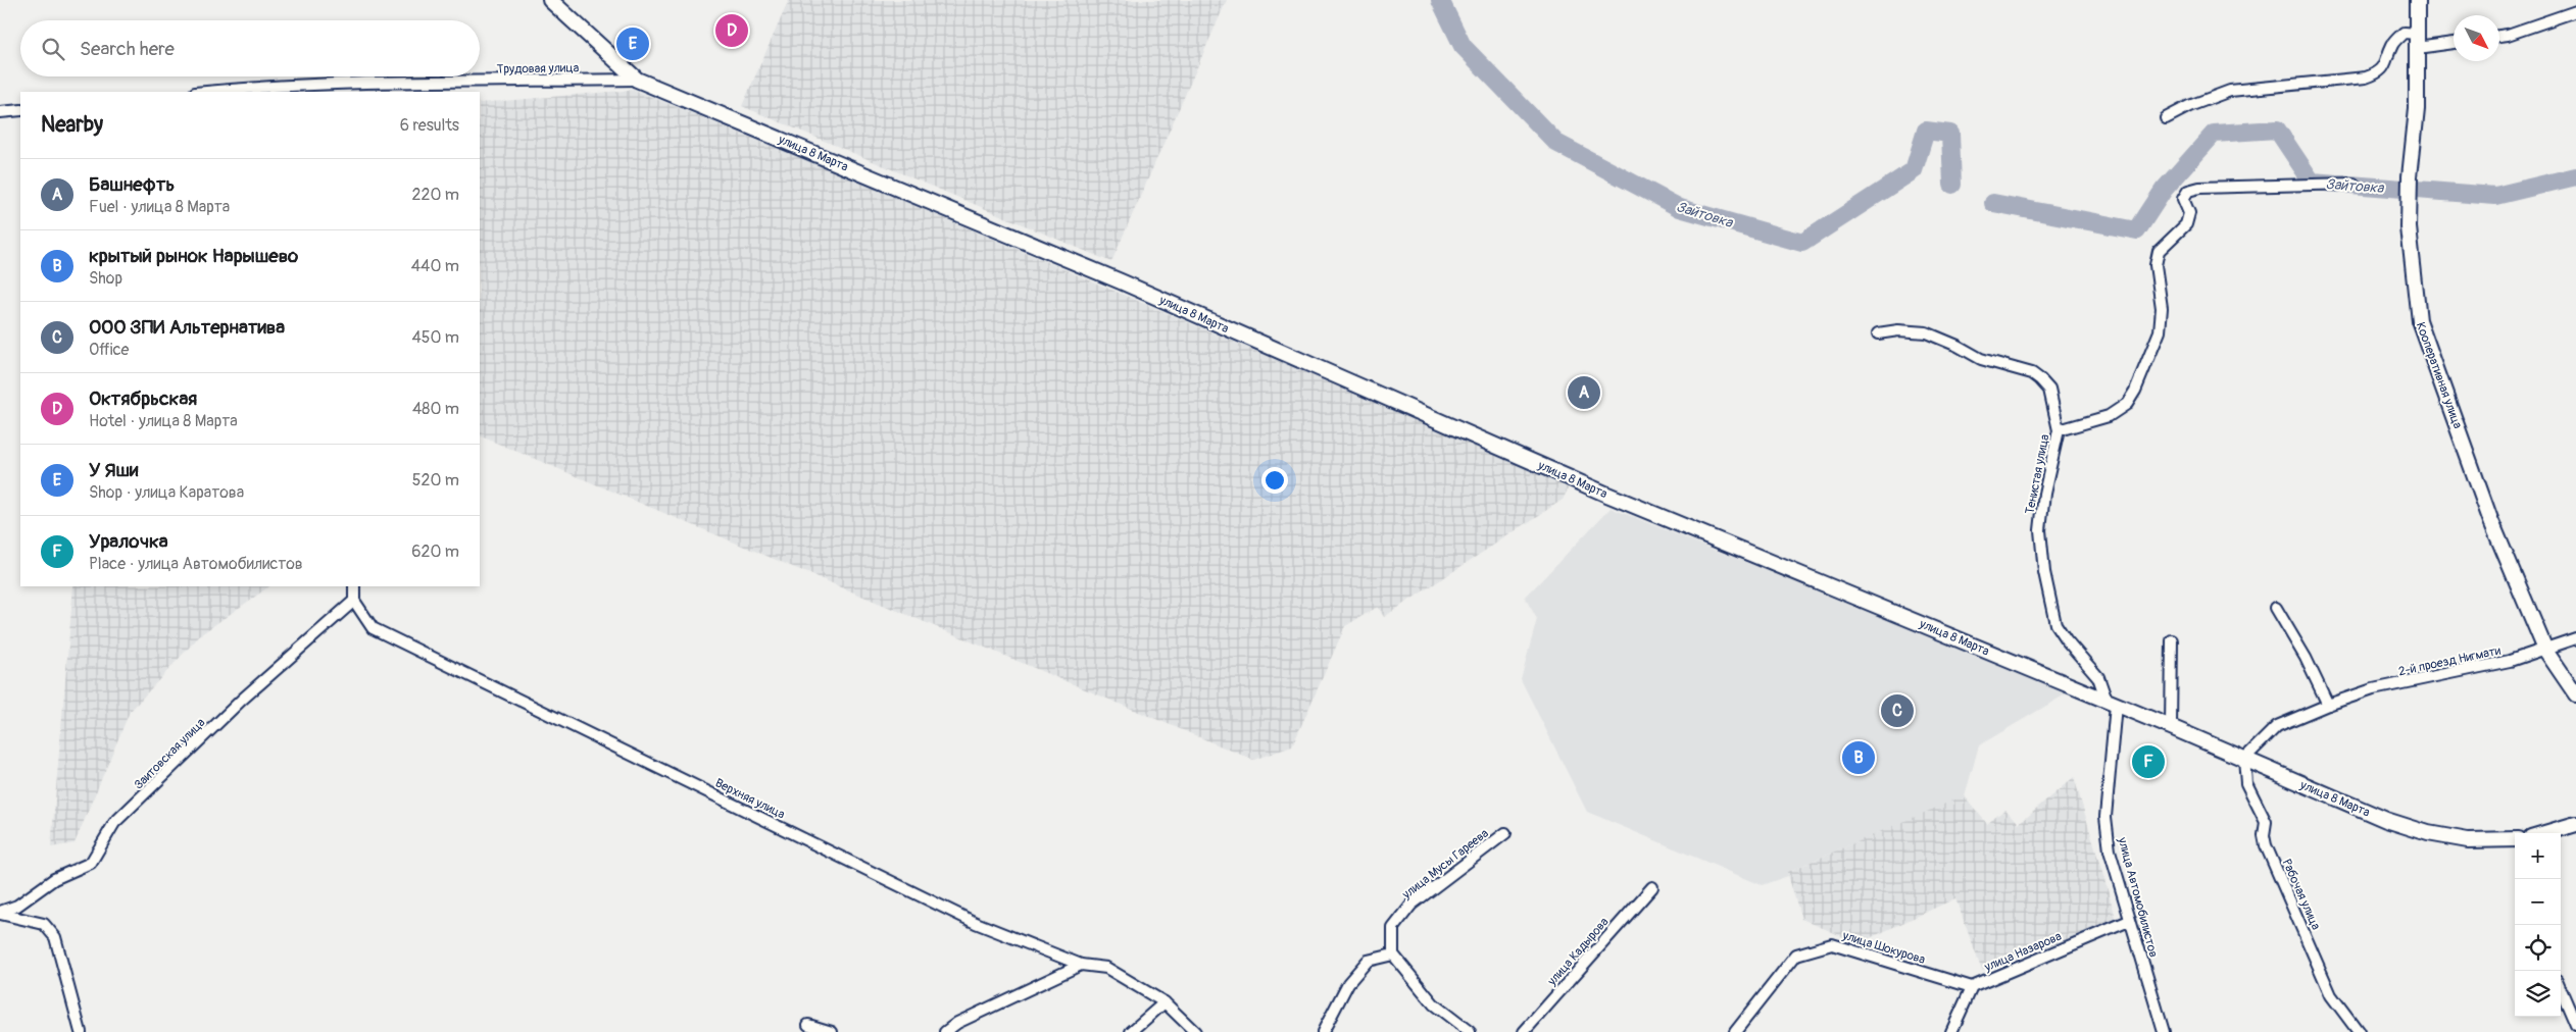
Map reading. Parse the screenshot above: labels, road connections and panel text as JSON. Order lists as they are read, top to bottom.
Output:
{
  "streets": {
    "main road": ["улица 8 Марта", "Кооперативная улица"],
    "street": [
      "Трудовая улица",
      "Тенистая улица",
      "2-й проезд Нигмати",
      "Заитовская улица",
      "Верхняя улица",
      "улица Мусы Гареева",
      "Рабочая улица",
      "улица Автомобилистов",
      "улица Шокурова",
      "улица Кадырова",
      "улица Назарова"
    ]
  },
  "crossings": [
    ["Трудовая улица", "улица 8 Марта"],
    ["улица 8 Марта", "Тенистая улица"],
    ["улица 8 Марта", "2-й проезд Нигмати"],
    ["улица 8 Марта", "Рабочая улица"],
    ["улица 8 Марта", "улица Автомобилистов"],
    ["Кооперативная улица", "2-й проезд Нигмати"],
    ["Тенистая улица", "улица Автомобилистов"],
    ["2-й проезд Нигмати", "Рабочая улица"],
    ["Заитовская улица", "Верхняя улица"],
    ["улица Автомобилистов", "улица Назарова"],
    ["улица Шокурова", "улица Назарова"]
  ],
  "water": ["Зайтовка"],
  "north": "bottom right",
  "page": {
    "pins": [
      "D",
      "E",
      "A",
      "C",
      "B",
      "F"
    ],
    "search": "Search here",
    "heading": ["Nearby", "6 results"],
    "list": [
      {
        "mark": "A",
        "name": "Башнефть",
        "note": "Fuel · улица 8 Марта",
        "value": "220 m"
      },
      {
        "mark": "B",
        "name": "крытый рынок Нарышево",
        "note": "Shop",
        "value": "440 m"
      },
      {
        "mark": "C",
        "name": "ООО ЗПИ Альтернатива",
        "note": "Office",
        "value": "450 m"
      },
      {
        "mark": "D",
        "name": "Октябрьская",
        "note": "Hotel · улица 8 Марта",
        "value": "480 m"
      },
      {
        "mark": "E",
        "name": "У Яши",
        "note": "Shop · улица Каратова",
        "value": "520 m"
      },
      {
        "mark": "F",
        "name": "Уралочка",
        "note": "Place · улица Автомобилистов",
        "value": "620 m"
      }
    ],
    "map_buttons": ["+", "−"]
  }
}
